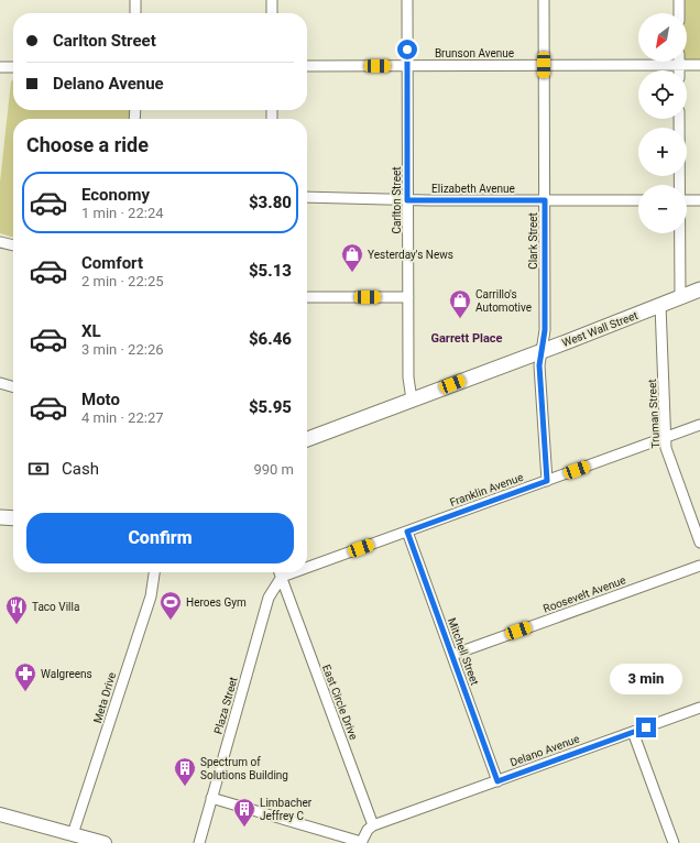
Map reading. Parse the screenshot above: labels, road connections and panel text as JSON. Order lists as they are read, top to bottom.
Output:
{
  "streets": {
    "main road": ["West Wall Street"],
    "street": [
      "Brunson Avenue",
      "Elizabeth Avenue",
      "Carlton Street",
      "Clark Street",
      "Truman Street",
      "Franklin Avenue",
      "Roosevelt Avenue",
      "Mitchell Street",
      "Meta Drive",
      "East Circle Drive",
      "Plaza Street",
      "Delano Avenue"
    ]
  },
  "crossings": [
    ["Brunson Avenue", "Carlton Street"],
    ["Brunson Avenue", "Clark Street"],
    ["Elizabeth Avenue", "Carlton Street"],
    ["Elizabeth Avenue", "Clark Street"],
    ["Carlton Street", "West Wall Street"],
    ["Clark Street", "West Wall Street"],
    ["Clark Street", "Franklin Avenue"],
    ["West Wall Street", "Truman Street"],
    ["Truman Street", "Franklin Avenue"],
    ["Franklin Avenue", "Mitchell Street"],
    ["Franklin Avenue", "East Circle Drive"],
    ["Franklin Avenue", "Plaza Street"],
    ["Roosevelt Avenue", "Mitchell Street"],
    ["Mitchell Street", "Delano Avenue"],
    ["East Circle Drive", "Plaza Street"],
    ["East Circle Drive", "Delano Avenue"]
  ],
  "districts": ["Garrett Place"],
  "places": {
    "shop": ["Yesterday's News", "Carrillo's Automotive"],
    "sports": ["Heroes Gym"],
    "restaurant": ["Taco Villa"],
    "pharmacy": ["Walgreens"],
    "building": ["Spectrum of Solutions Building", "Limbacher Jeffrey C"]
  },
  "north": "bottom left",
  "page": {
    "map_buttons": ["+", "−"],
    "banner": ["Carlton Street", "Delano Avenue"],
    "heading": "Choose a ride",
    "list": [
      {
        "name": "Economy",
        "note": "1 min · 22:24",
        "value": "$3.80"
      },
      {
        "name": "Comfort",
        "note": "2 min · 22:25",
        "value": "$5.13"
      },
      {
        "name": "XL",
        "note": "3 min · 22:26",
        "value": "$6.46"
      },
      {
        "name": "Moto",
        "note": "4 min · 22:27",
        "value": "$5.95"
      }
    ],
    "pay": ["Cash", "990 m"],
    "buttons": "Confirm",
    "bubble": "3 min"
  }
}
